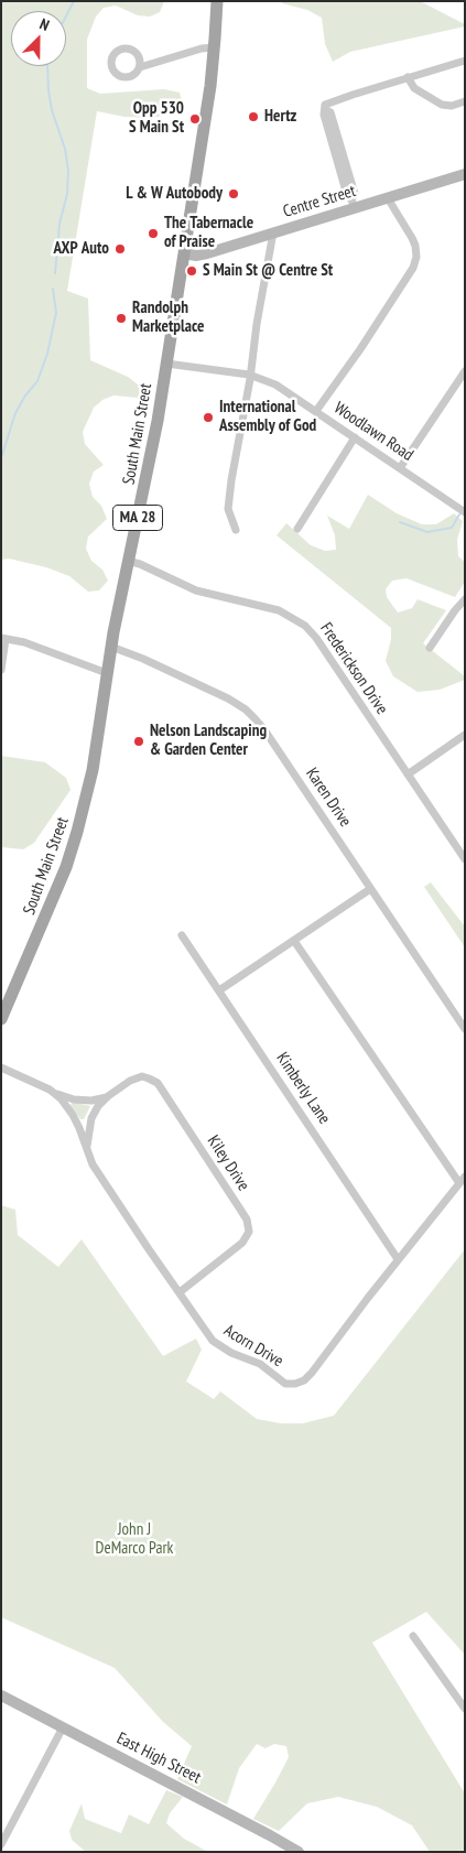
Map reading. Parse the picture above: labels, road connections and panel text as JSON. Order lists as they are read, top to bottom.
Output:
{
  "streets": {
    "main road": [
      "Centre Street",
      "South Main Street",
      "MA 28",
      "East High Street"
    ],
    "street": [
      "Woodlawn Road",
      "Frederickson Drive",
      "Karen Drive",
      "Kimberly Lane",
      "Kiley Drive",
      "Acorn Drive"
    ]
  },
  "crossings": [
    ["Centre Street", "South Main Street"],
    ["Woodlawn Road", "South Main Street"],
    ["South Main Street", "Frederickson Drive"],
    ["South Main Street", "Karen Drive"],
    ["Kimberly Lane", "Acorn Drive"],
    ["Kiley Drive", "Acorn Drive"]
  ],
  "parks": ["John J DeMarco Park"],
  "places": [
    "Hertz",
    "Opp 530 S Main St",
    "L & W Autobody",
    "The Tabernacle of Praise",
    "AXP Auto",
    "S Main St @ Centre St",
    "Randolph Marketplace",
    "International Assembly of God",
    "Nelson Landscaping & Garden Center"
  ],
  "north": "top right"
}
